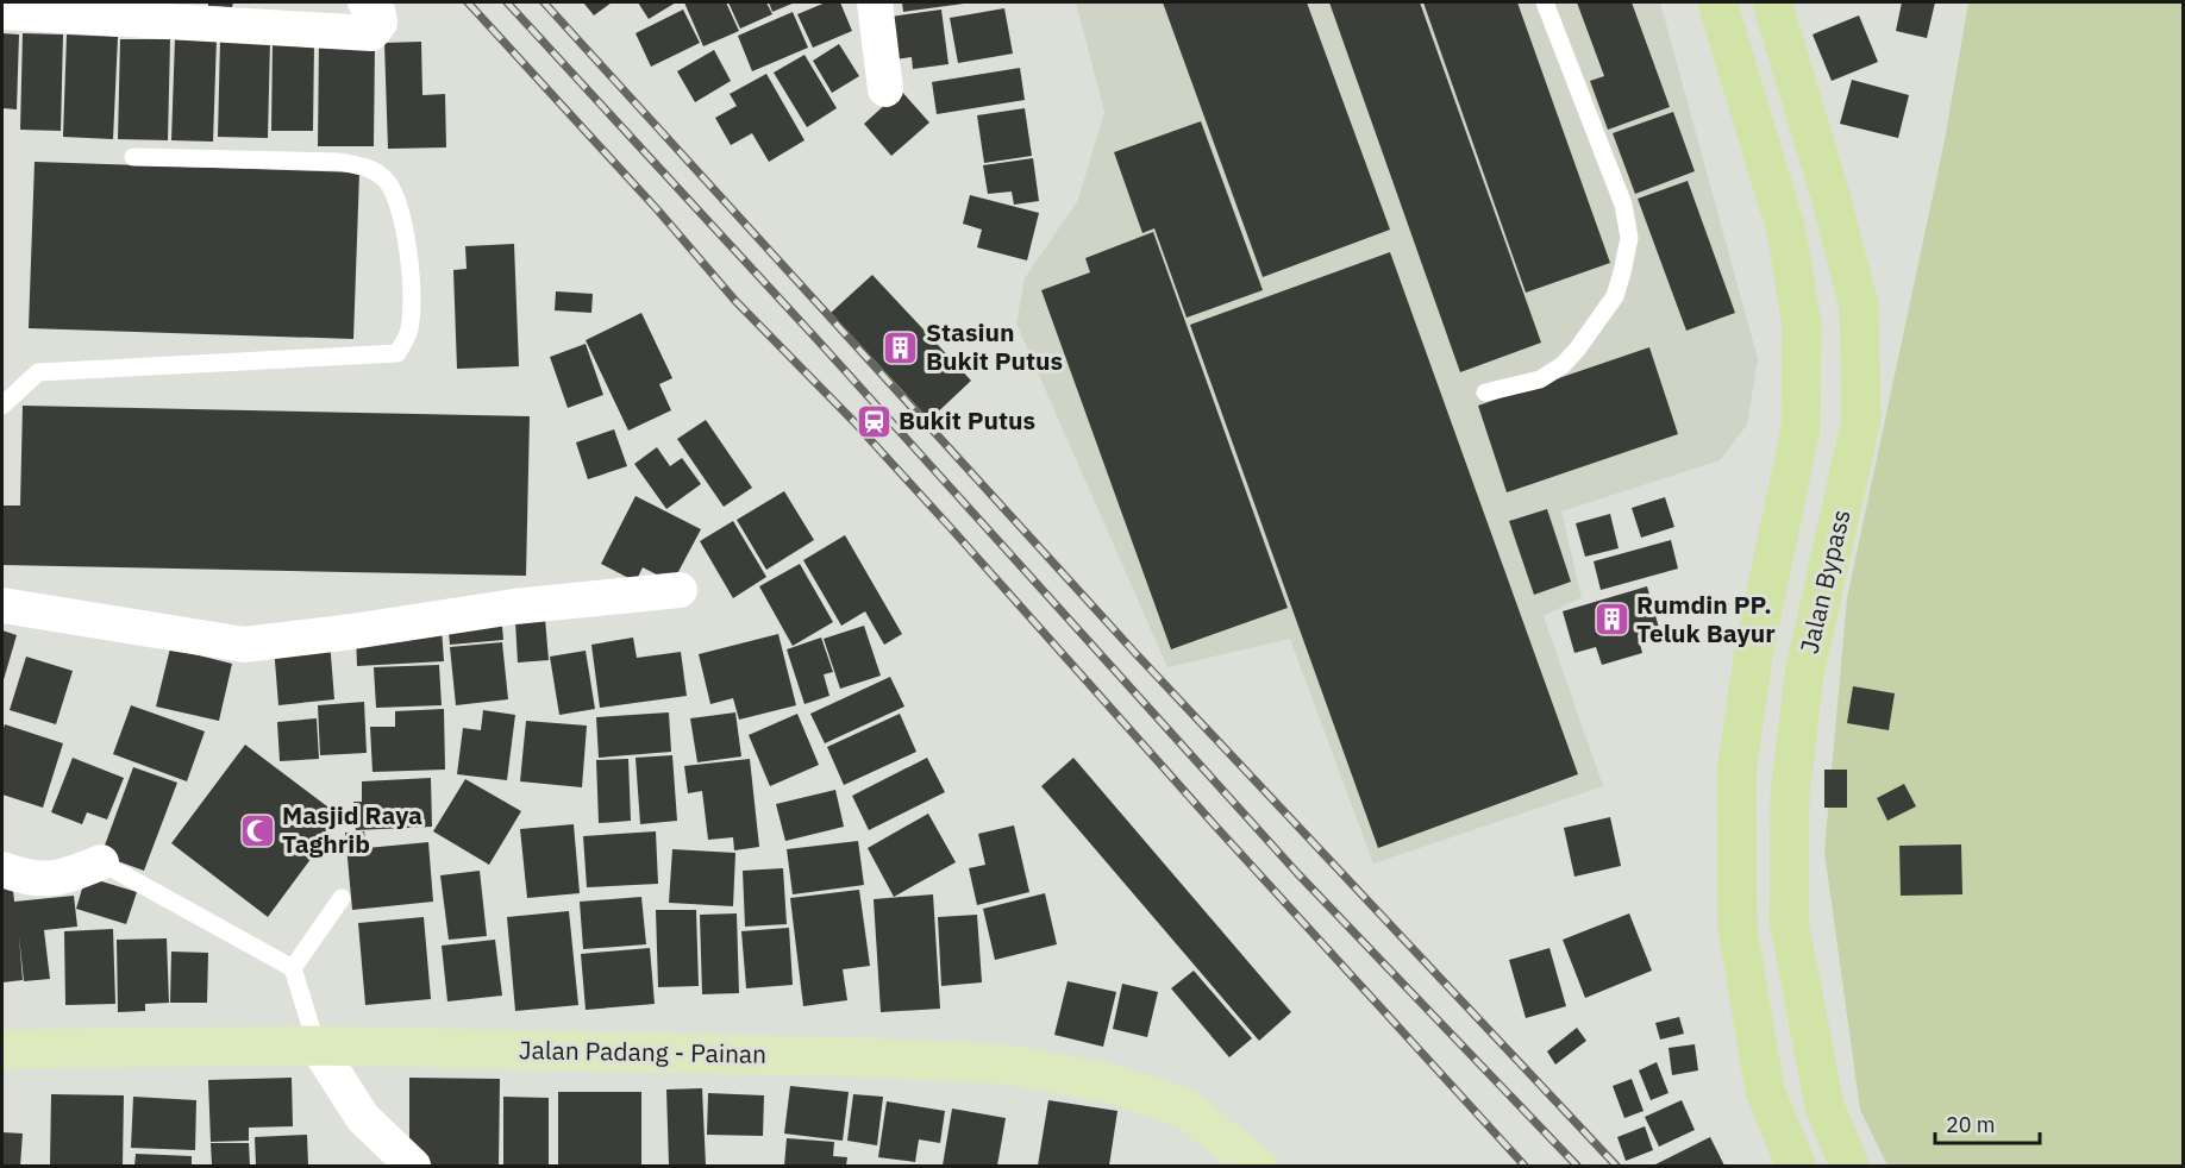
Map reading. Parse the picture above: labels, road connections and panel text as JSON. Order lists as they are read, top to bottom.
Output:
{
  "streets": {
    "highway": ["Jalan Bypass"],
    "main road": ["Jalan Padang - Painan"]
  },
  "places": {
    "building": ["Stasiun Bukit Putus", "Rumdin PP. Teluk Bayur"],
    "station": ["Bukit Putus"],
    "mosque": ["Masjid Raya Taghrib"]
  },
  "scale_bar": "20 m"
}
